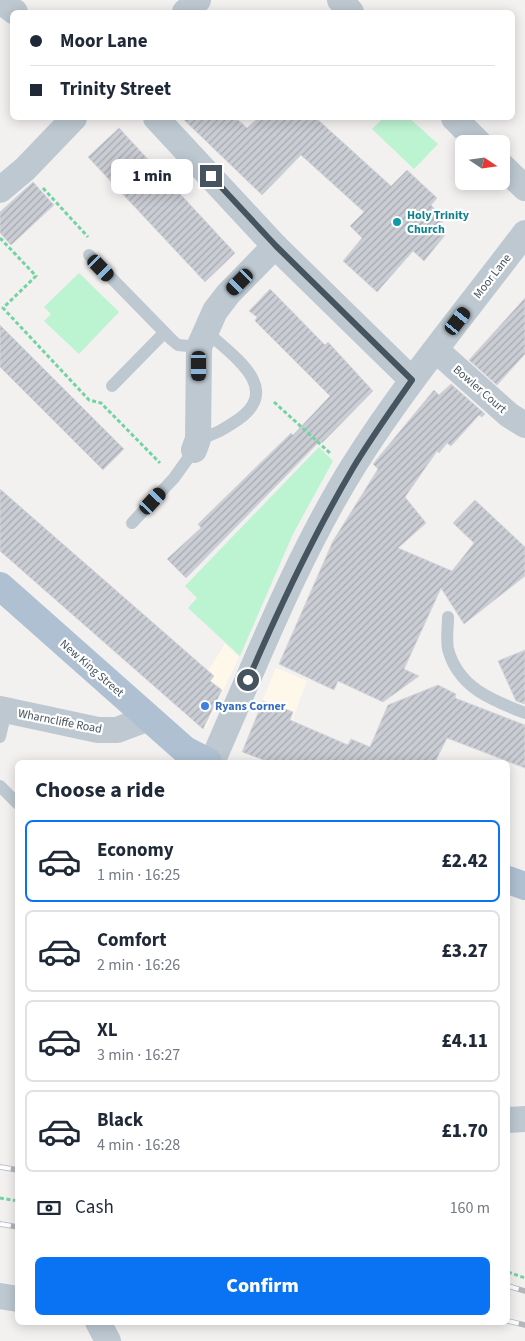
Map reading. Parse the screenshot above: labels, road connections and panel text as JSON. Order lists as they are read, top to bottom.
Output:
{
  "streets": {
    "main road": ["New King Street"],
    "street": ["Moor Lane", "Bowler Court", "Wharncliffe Road"]
  },
  "crossings": [
    ["Moor Lane", "Bowler Court"],
    ["New King Street", "Wharncliffe Road"]
  ],
  "places": ["Holy Trinity Church", "Ryans Corner"],
  "north": "right",
  "page": {
    "banner": ["Moor Lane", "Trinity Street"],
    "bubble": "1 min",
    "heading": "Choose a ride",
    "list": [
      {
        "name": "Economy",
        "note": "1 min · 16:25",
        "value": "£2.42"
      },
      {
        "name": "Comfort",
        "note": "2 min · 16:26",
        "value": "£3.27"
      },
      {
        "name": "XL",
        "note": "3 min · 16:27",
        "value": "£4.11"
      },
      {
        "name": "Black",
        "note": "4 min · 16:28",
        "value": "£1.70"
      }
    ],
    "pay": ["Cash", "160 m"],
    "buttons": "Confirm"
  }
}
